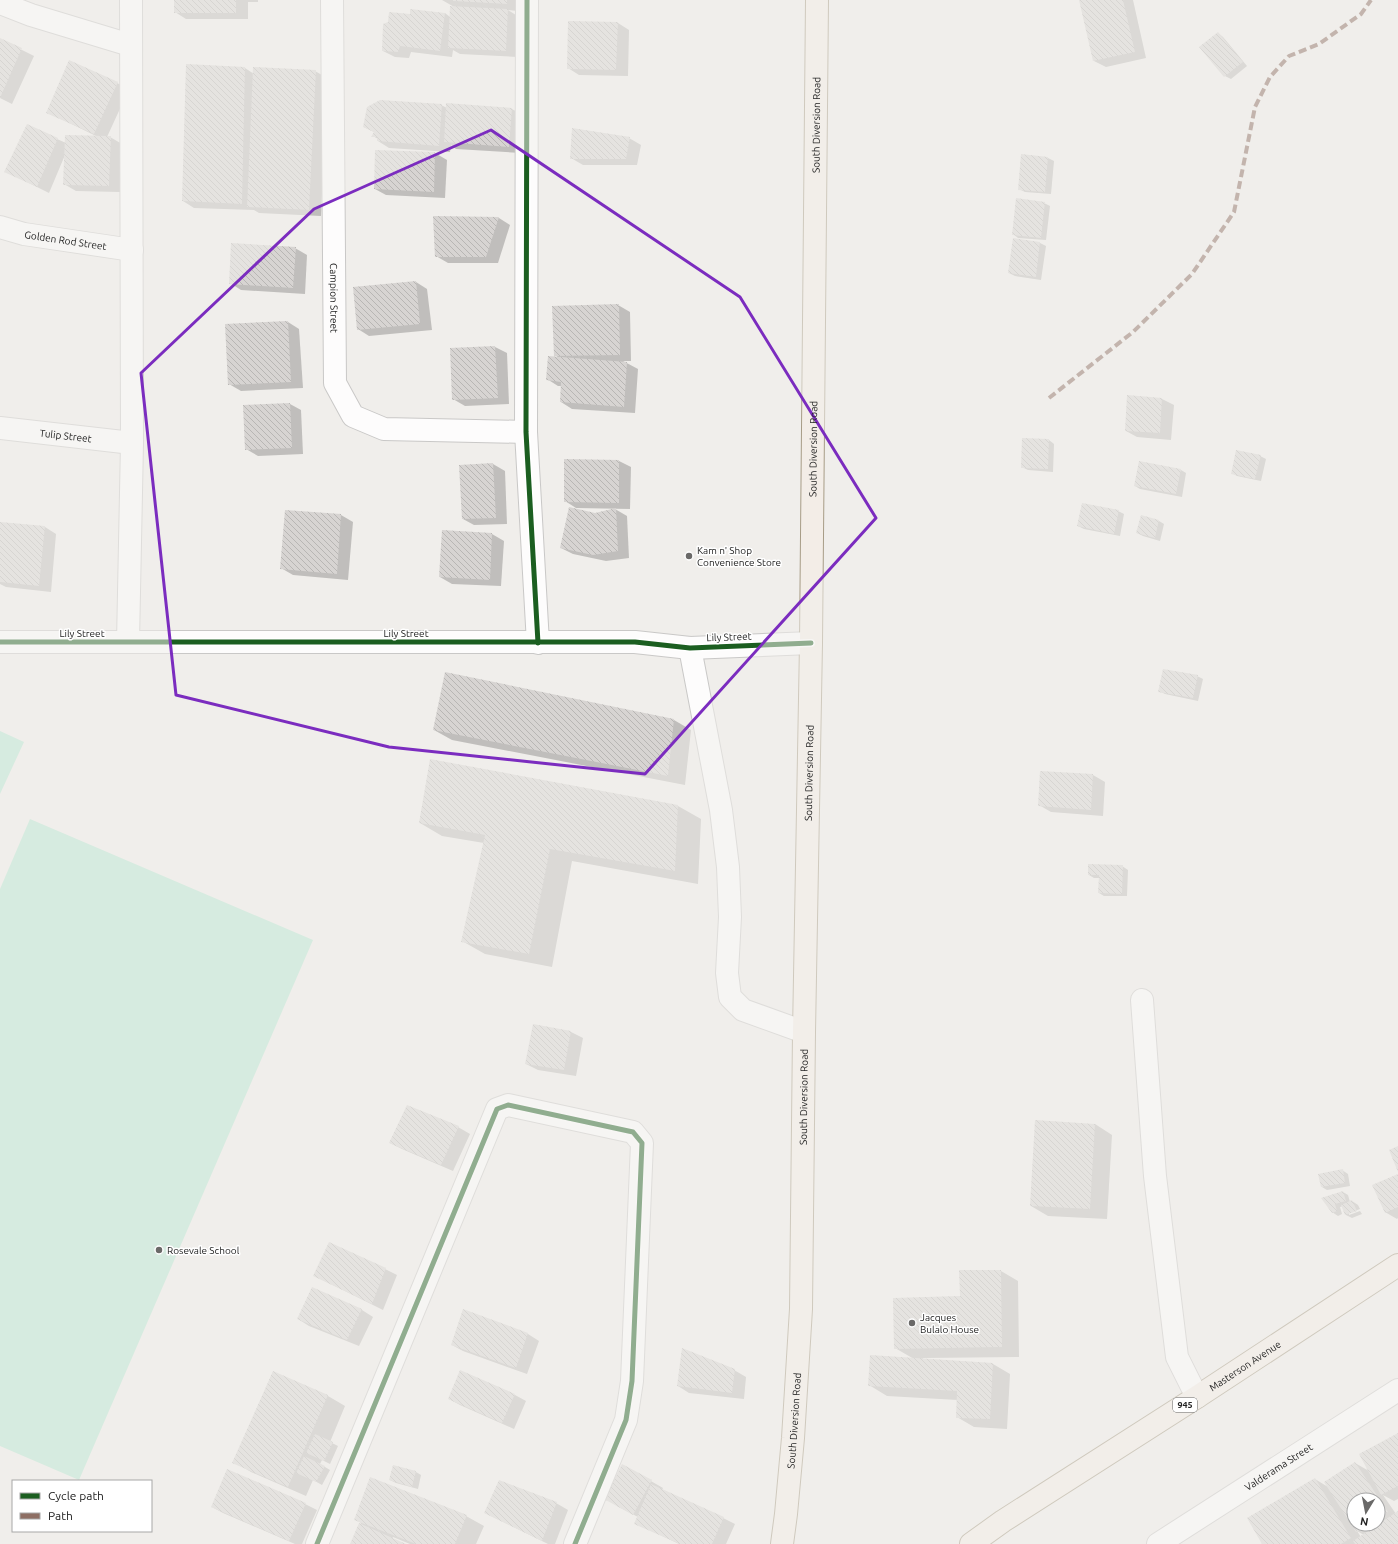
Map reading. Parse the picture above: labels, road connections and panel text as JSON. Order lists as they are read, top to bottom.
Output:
{
  "streets": {
    "main road": ["South Diversion Road", "Masterson Avenue", "945"],
    "street": [
      "Golden Rod Street",
      "Campion Street",
      "Tulip Street",
      "Lily Street",
      "Valderama Street"
    ]
  },
  "crossings": [
    ["South Diversion Road", "Lily Street"]
  ],
  "places": ["Kam n' Shop Convenience Store", "Rosevale School", "Jacques Bulalo House"],
  "legend": ["Cycle path", "Path"],
  "north": "bottom"
}
